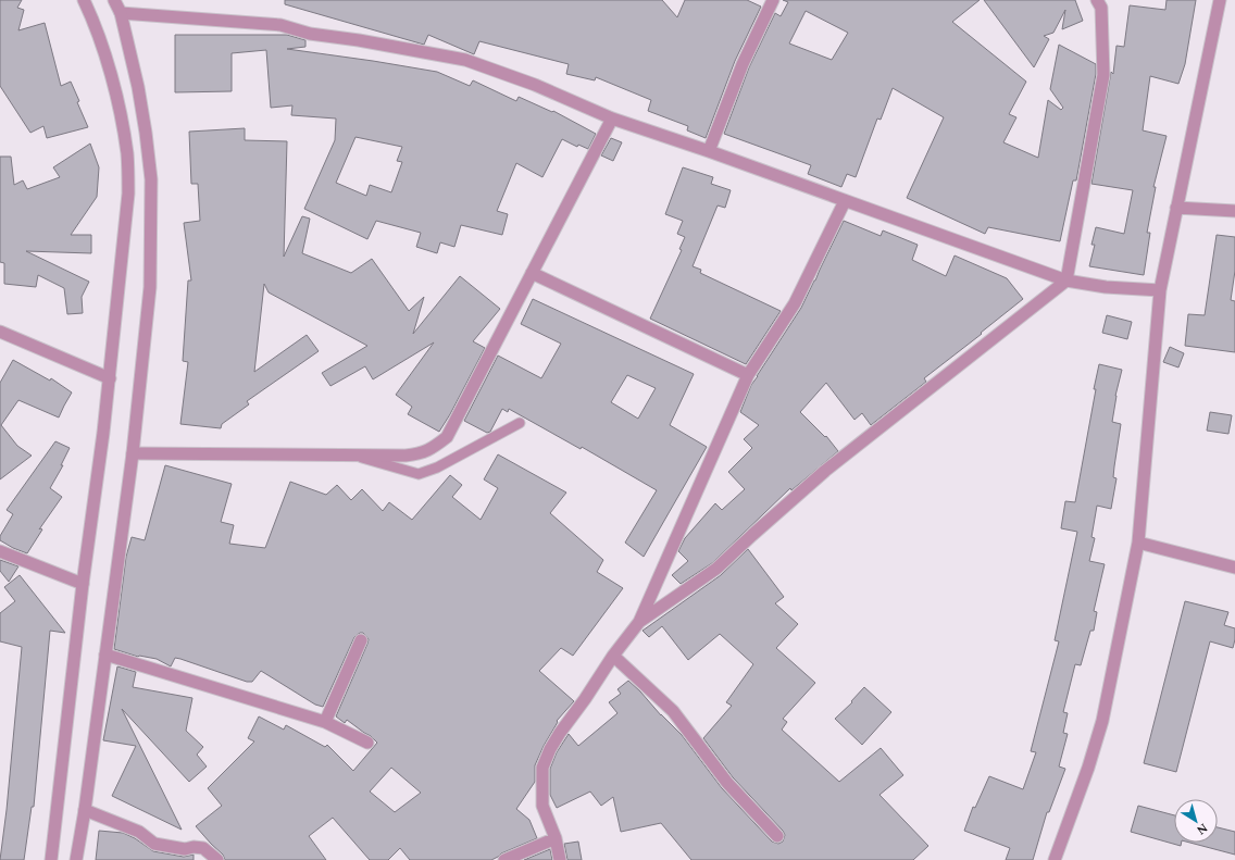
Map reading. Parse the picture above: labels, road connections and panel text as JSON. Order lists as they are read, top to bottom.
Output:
{
  "north": "bottom right"
}
